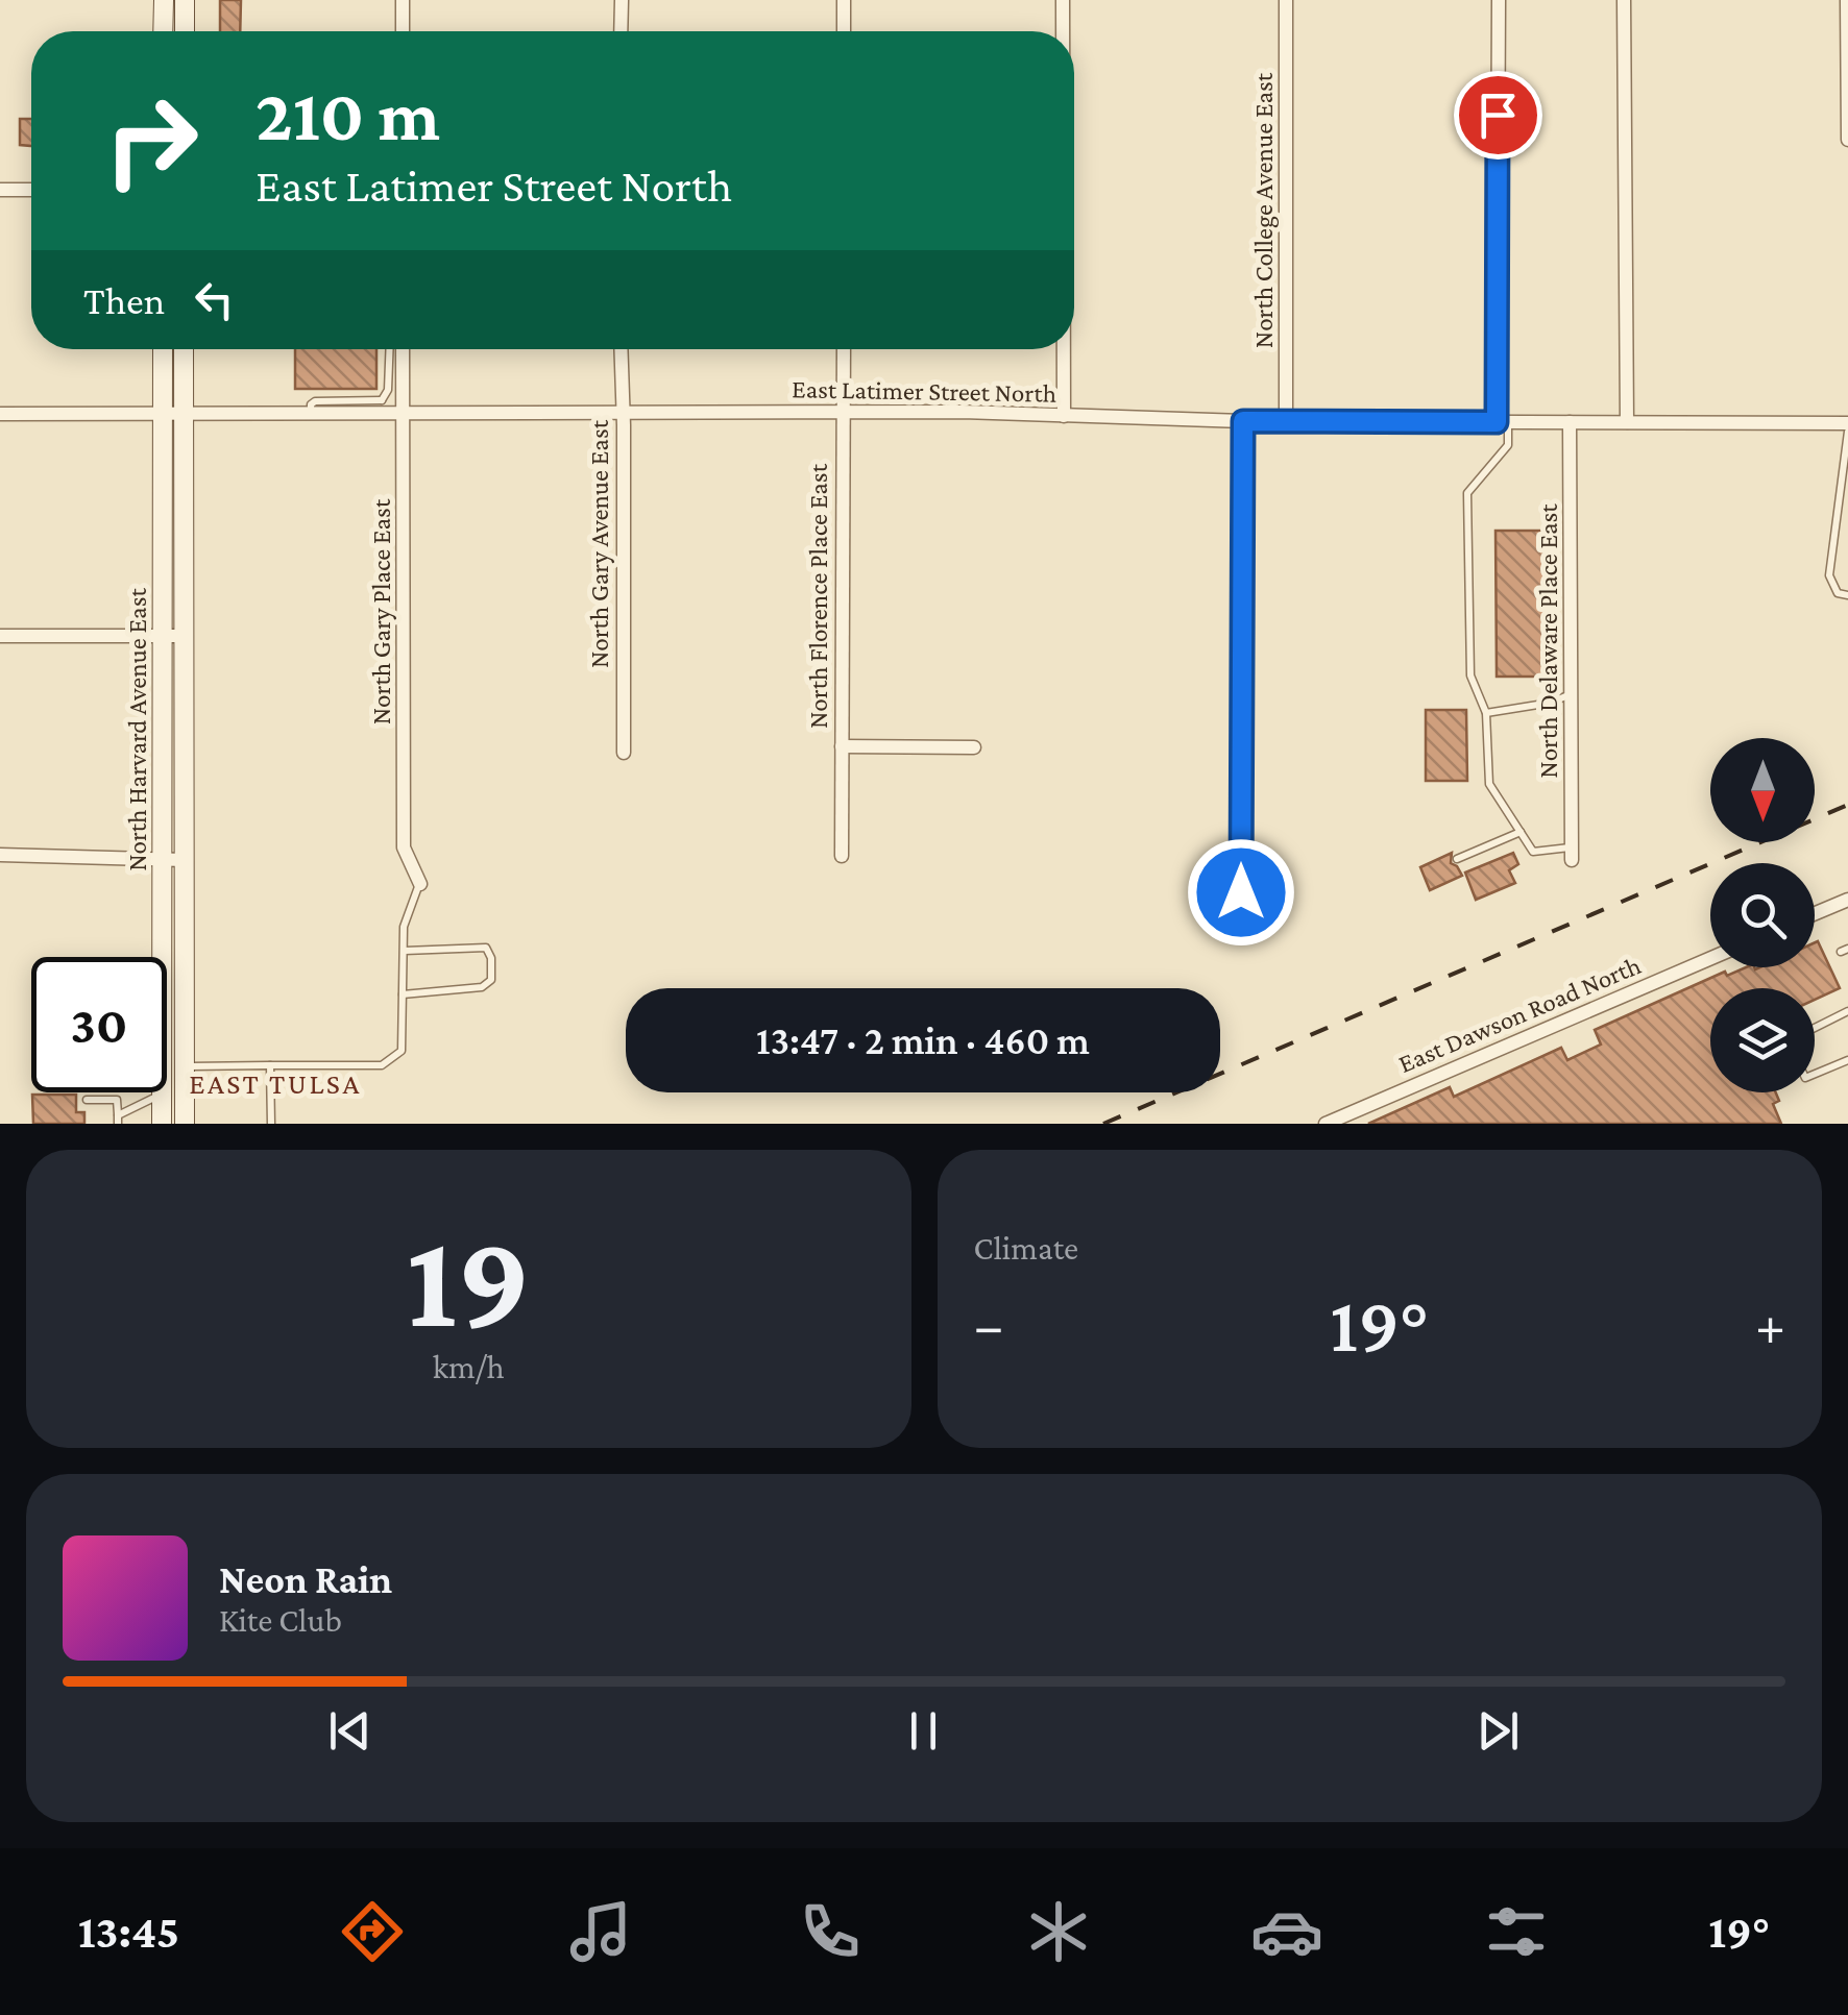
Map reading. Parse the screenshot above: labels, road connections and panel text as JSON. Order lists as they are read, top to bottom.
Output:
{
  "streets": {
    "main road": ["North Harvard Avenue East"],
    "street": [
      "North College Avenue East",
      "East Latimer Street North",
      "North Gary Avenue East",
      "North Florence Place East",
      "North Gary Place East",
      "North Delaware Place East",
      "East Dawson Road North"
    ]
  },
  "crossings": [
    ["North College Avenue East", "East Latimer Street North"],
    ["East Latimer Street North", "North Gary Avenue East"],
    ["East Latimer Street North", "North Florence Place East"],
    ["East Latimer Street North", "North Gary Place East"],
    ["East Latimer Street North", "North Delaware Place East"],
    ["East Latimer Street North", "North Harvard Avenue East"]
  ],
  "districts": ["EAST TULSA"],
  "north": "bottom",
  "page": {
    "turn": ["210 m", "East Latimer Street North"],
    "then": "Then",
    "limit": "30",
    "trip": "13:47 · 2 min · 460 m",
    "tile": [
      ["19", "km/h"],
      "Climate"
    ],
    "heat": ["−", "19°", "+"],
    "song": ["Neon Rain", "Kite Club"],
    "tabs": ["13:45", "19°"]
  }
}
